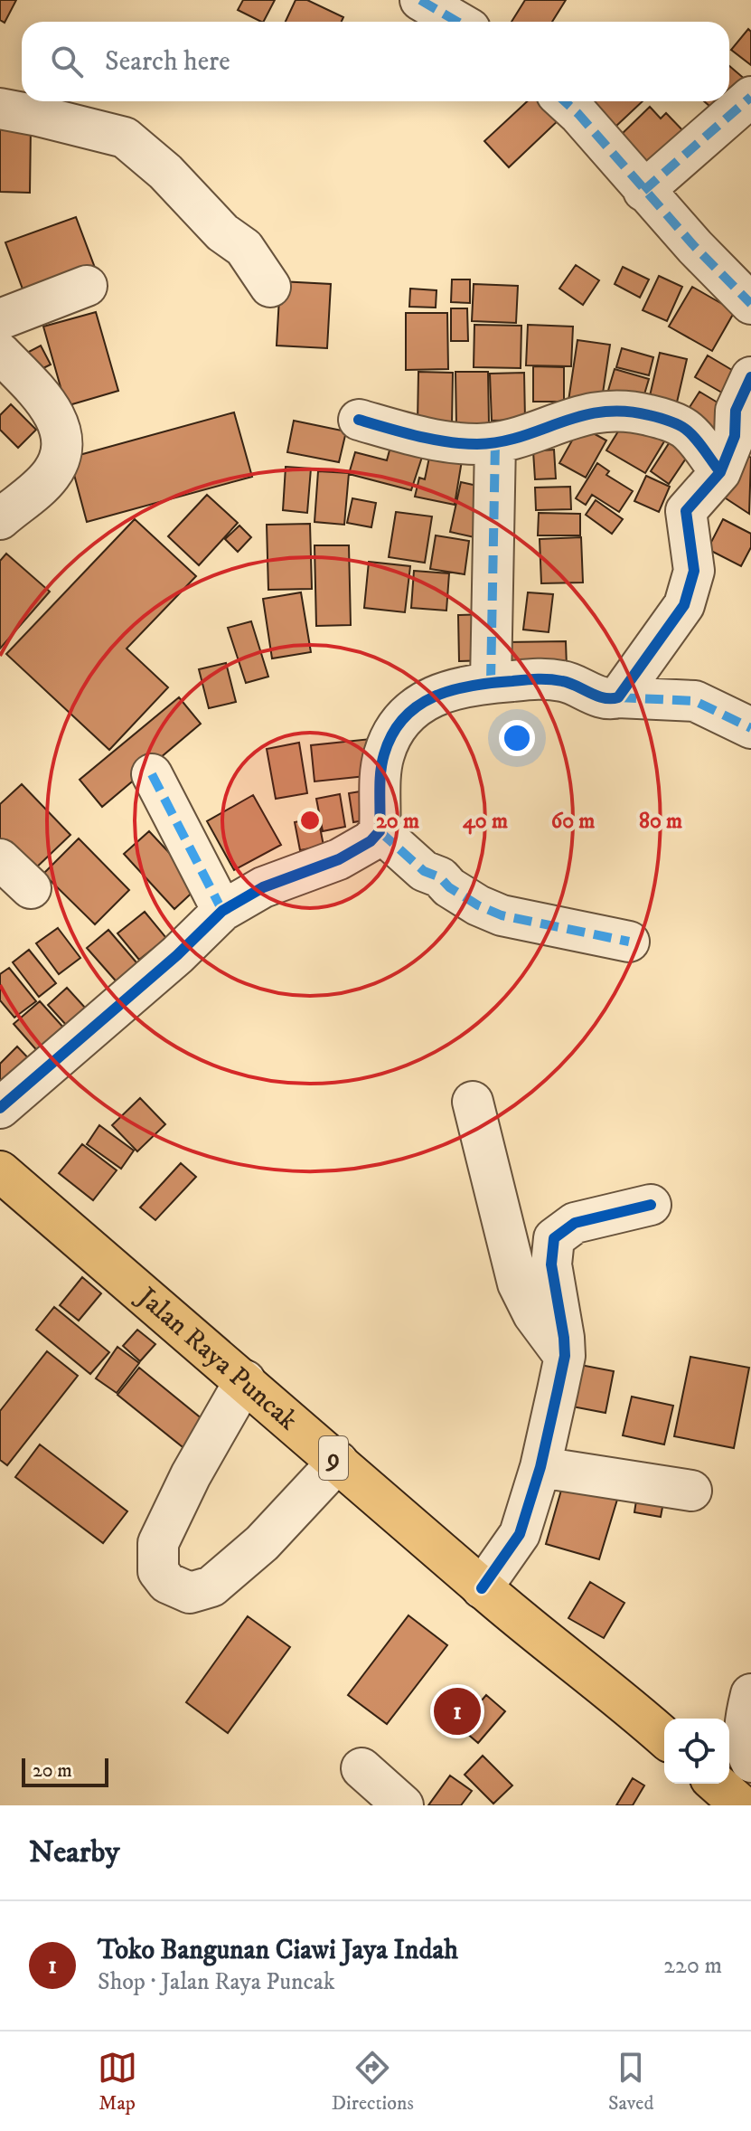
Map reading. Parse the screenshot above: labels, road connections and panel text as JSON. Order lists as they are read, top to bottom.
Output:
{
  "streets": {
    "highway": ["Jalan Raya Puncak", "9"]
  },
  "scale_bar": "20 m",
  "page": {
    "search": "Search here",
    "pins": "1",
    "scale": "20 m",
    "heading": "Nearby",
    "list": [
      {
        "mark": "1",
        "name": "Toko Bangunan Ciawi Jaya Indah",
        "note": "Shop · Jalan Raya Puncak",
        "value": "220 m"
      }
    ],
    "nav": ["Map", "Directions", "Saved"]
  },
  "rings": [
    "20 m",
    "40 m",
    "60 m",
    "80 m"
  ]
}
